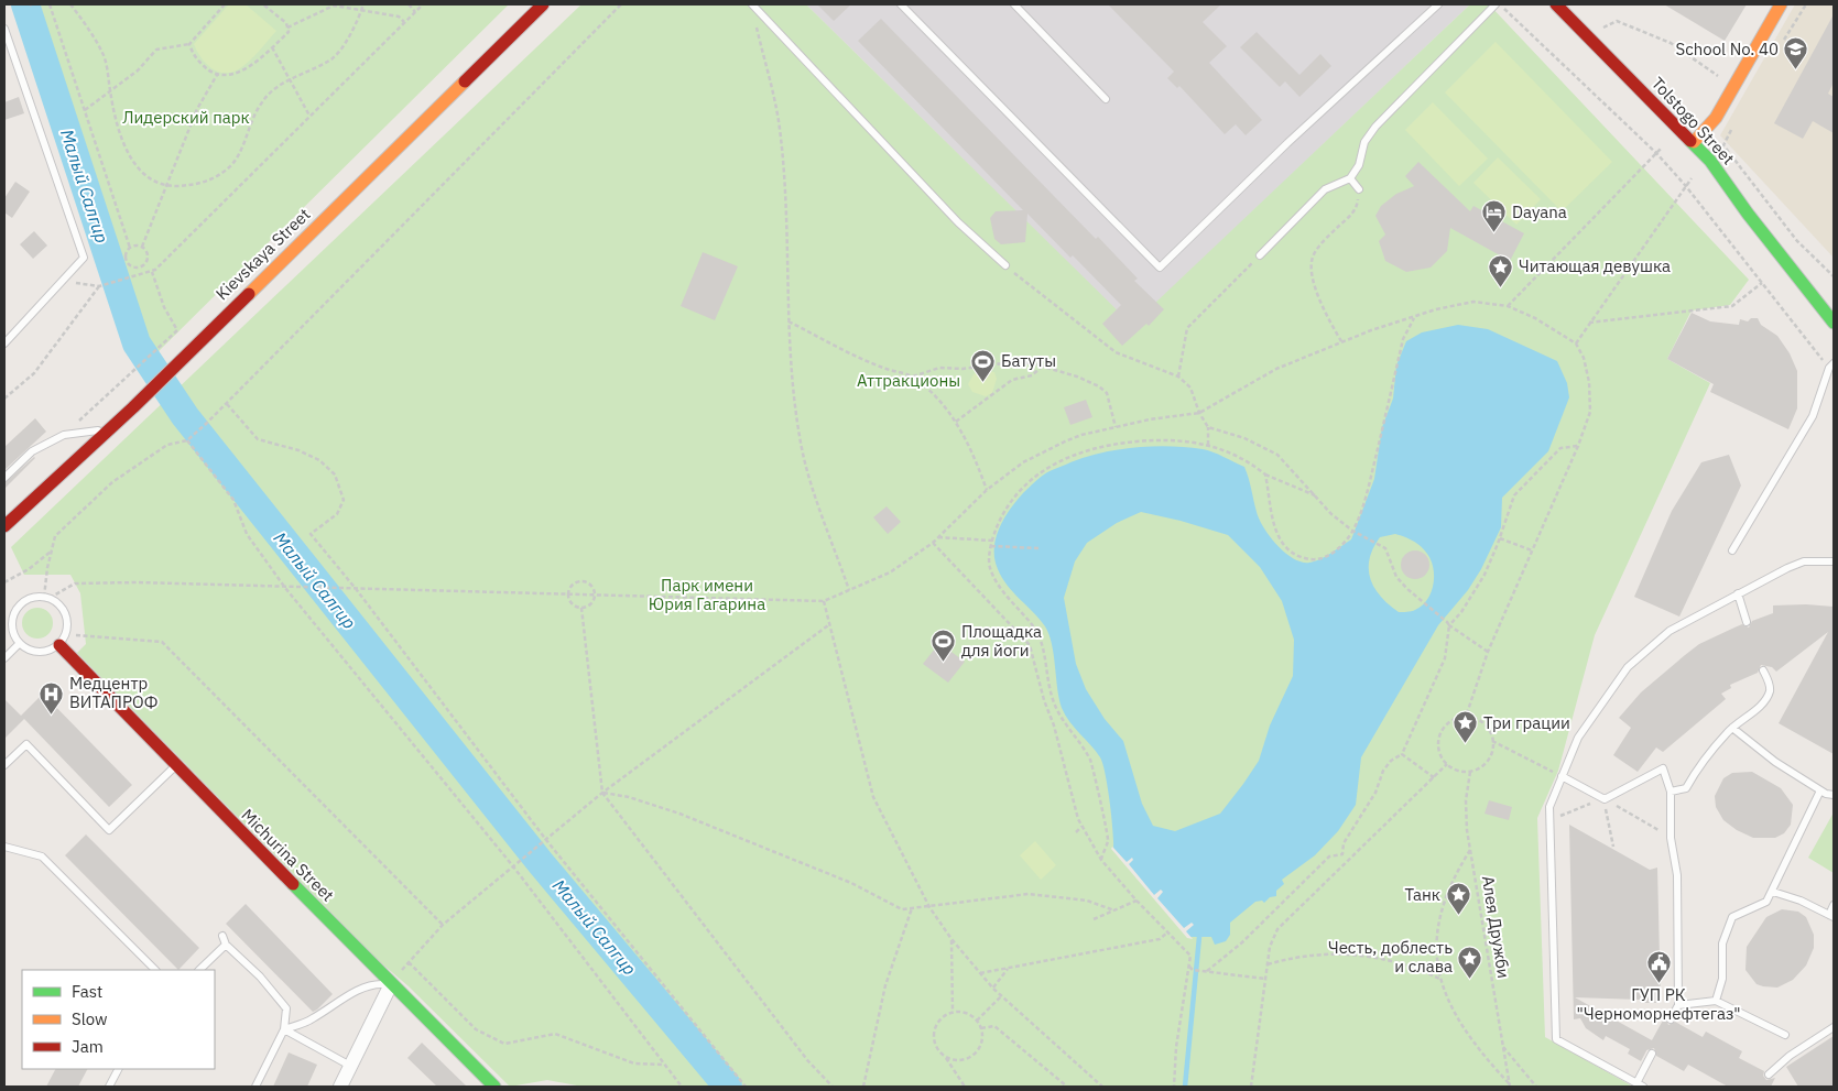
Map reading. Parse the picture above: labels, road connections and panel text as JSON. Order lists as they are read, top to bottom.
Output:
{
  "streets": {
    "main road": ["Tolstogo Street", "Kievskaya Street", "Michurina Street"],
    "path": ["Алея Дружби"]
  },
  "water": ["Малый Салгир"],
  "parks": ["Лидерский парк", "Аттракционы", "Парк имени Юрия Гагарина"],
  "places": {
    "school or university": ["School No. 40"],
    "hotel": ["Dayana"],
    "place": [
      "Читающая девушка",
      "Три грации",
      "Танк",
      "Честь, доблесть и слава"
    ],
    "sports": ["Батуты", "Площадка для йоги"],
    "hospital": ["Медцентр ВИТАПРОФ"],
    "public building": ["ГУП РК \"Черноморнефтегаз\""]
  },
  "legend": ["Fast", "Slow", "Jam"]
}
